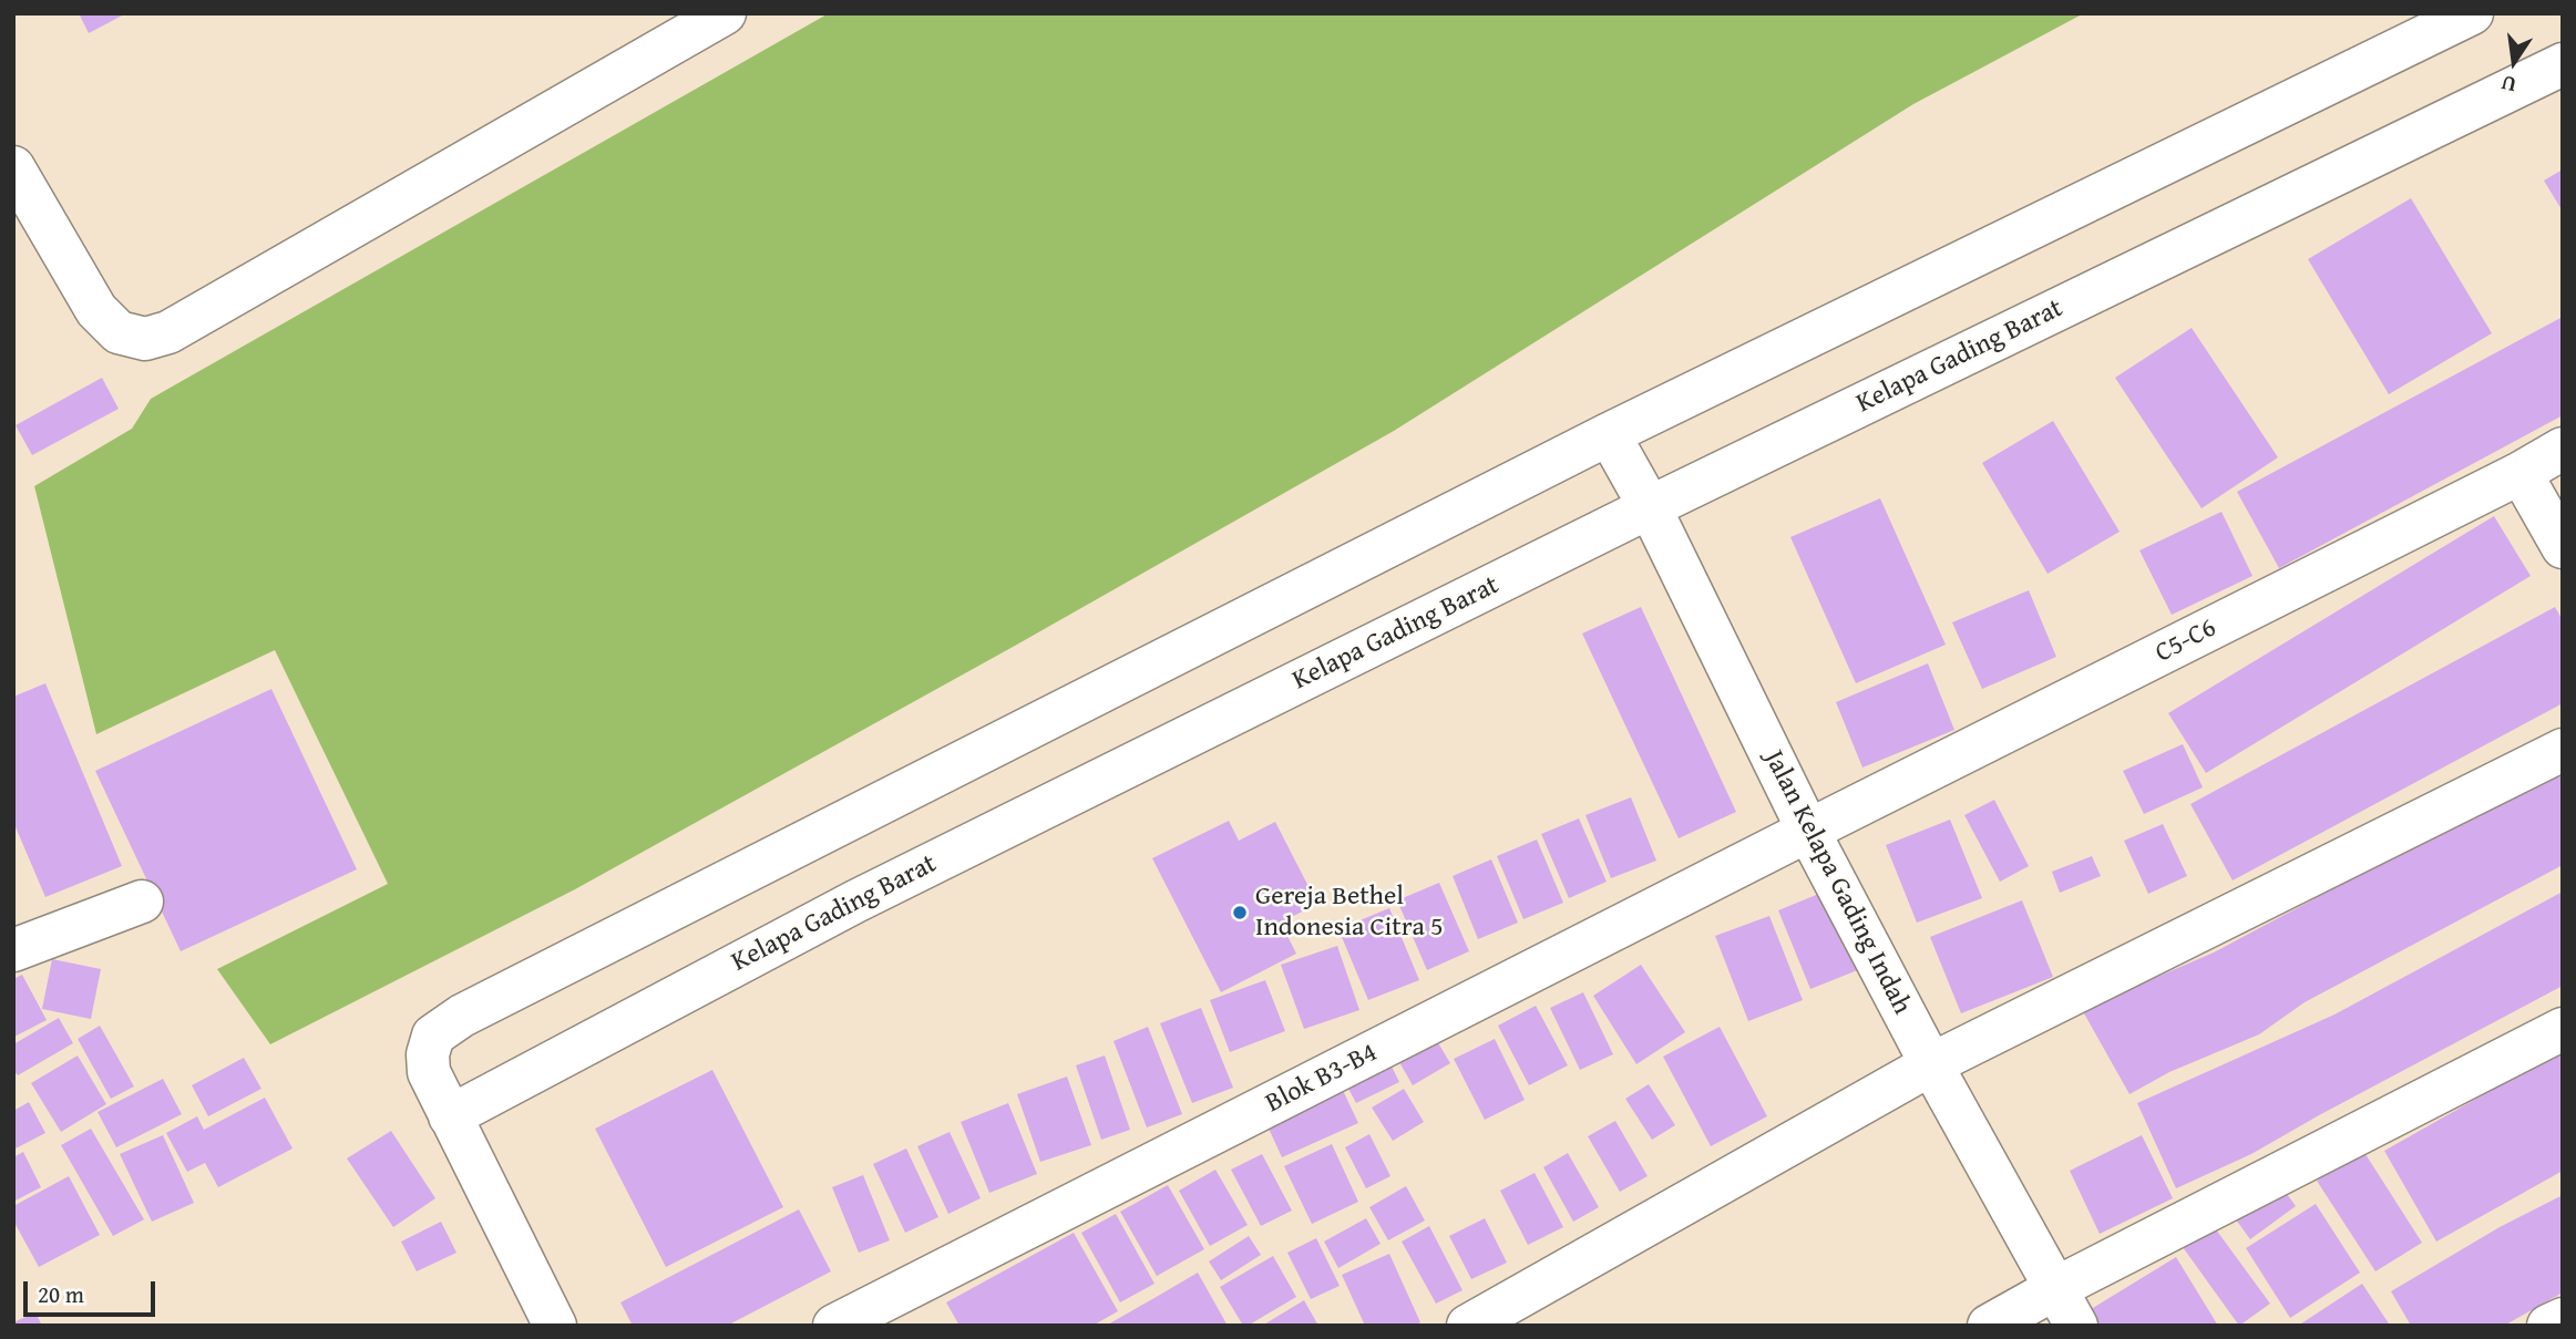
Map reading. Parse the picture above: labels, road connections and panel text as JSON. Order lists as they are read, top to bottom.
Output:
{
  "streets": {
    "street": [
      "Kelapa Gading Barat",
      "C5-C6",
      "Jalan Kelapa Gading Indah",
      "Blok B3-B4"
    ]
  },
  "crossings": [
    ["Kelapa Gading Barat", "Jalan Kelapa Gading Indah"],
    ["C5-C6", "Jalan Kelapa Gading Indah"],
    ["C5-C6", "Blok B3-B4"],
    ["Jalan Kelapa Gading Indah", "Blok B3-B4"]
  ],
  "places": ["Gereja Bethel Indonesia Citra 5"],
  "scale_bar": "20 m",
  "north": "bottom"
}
